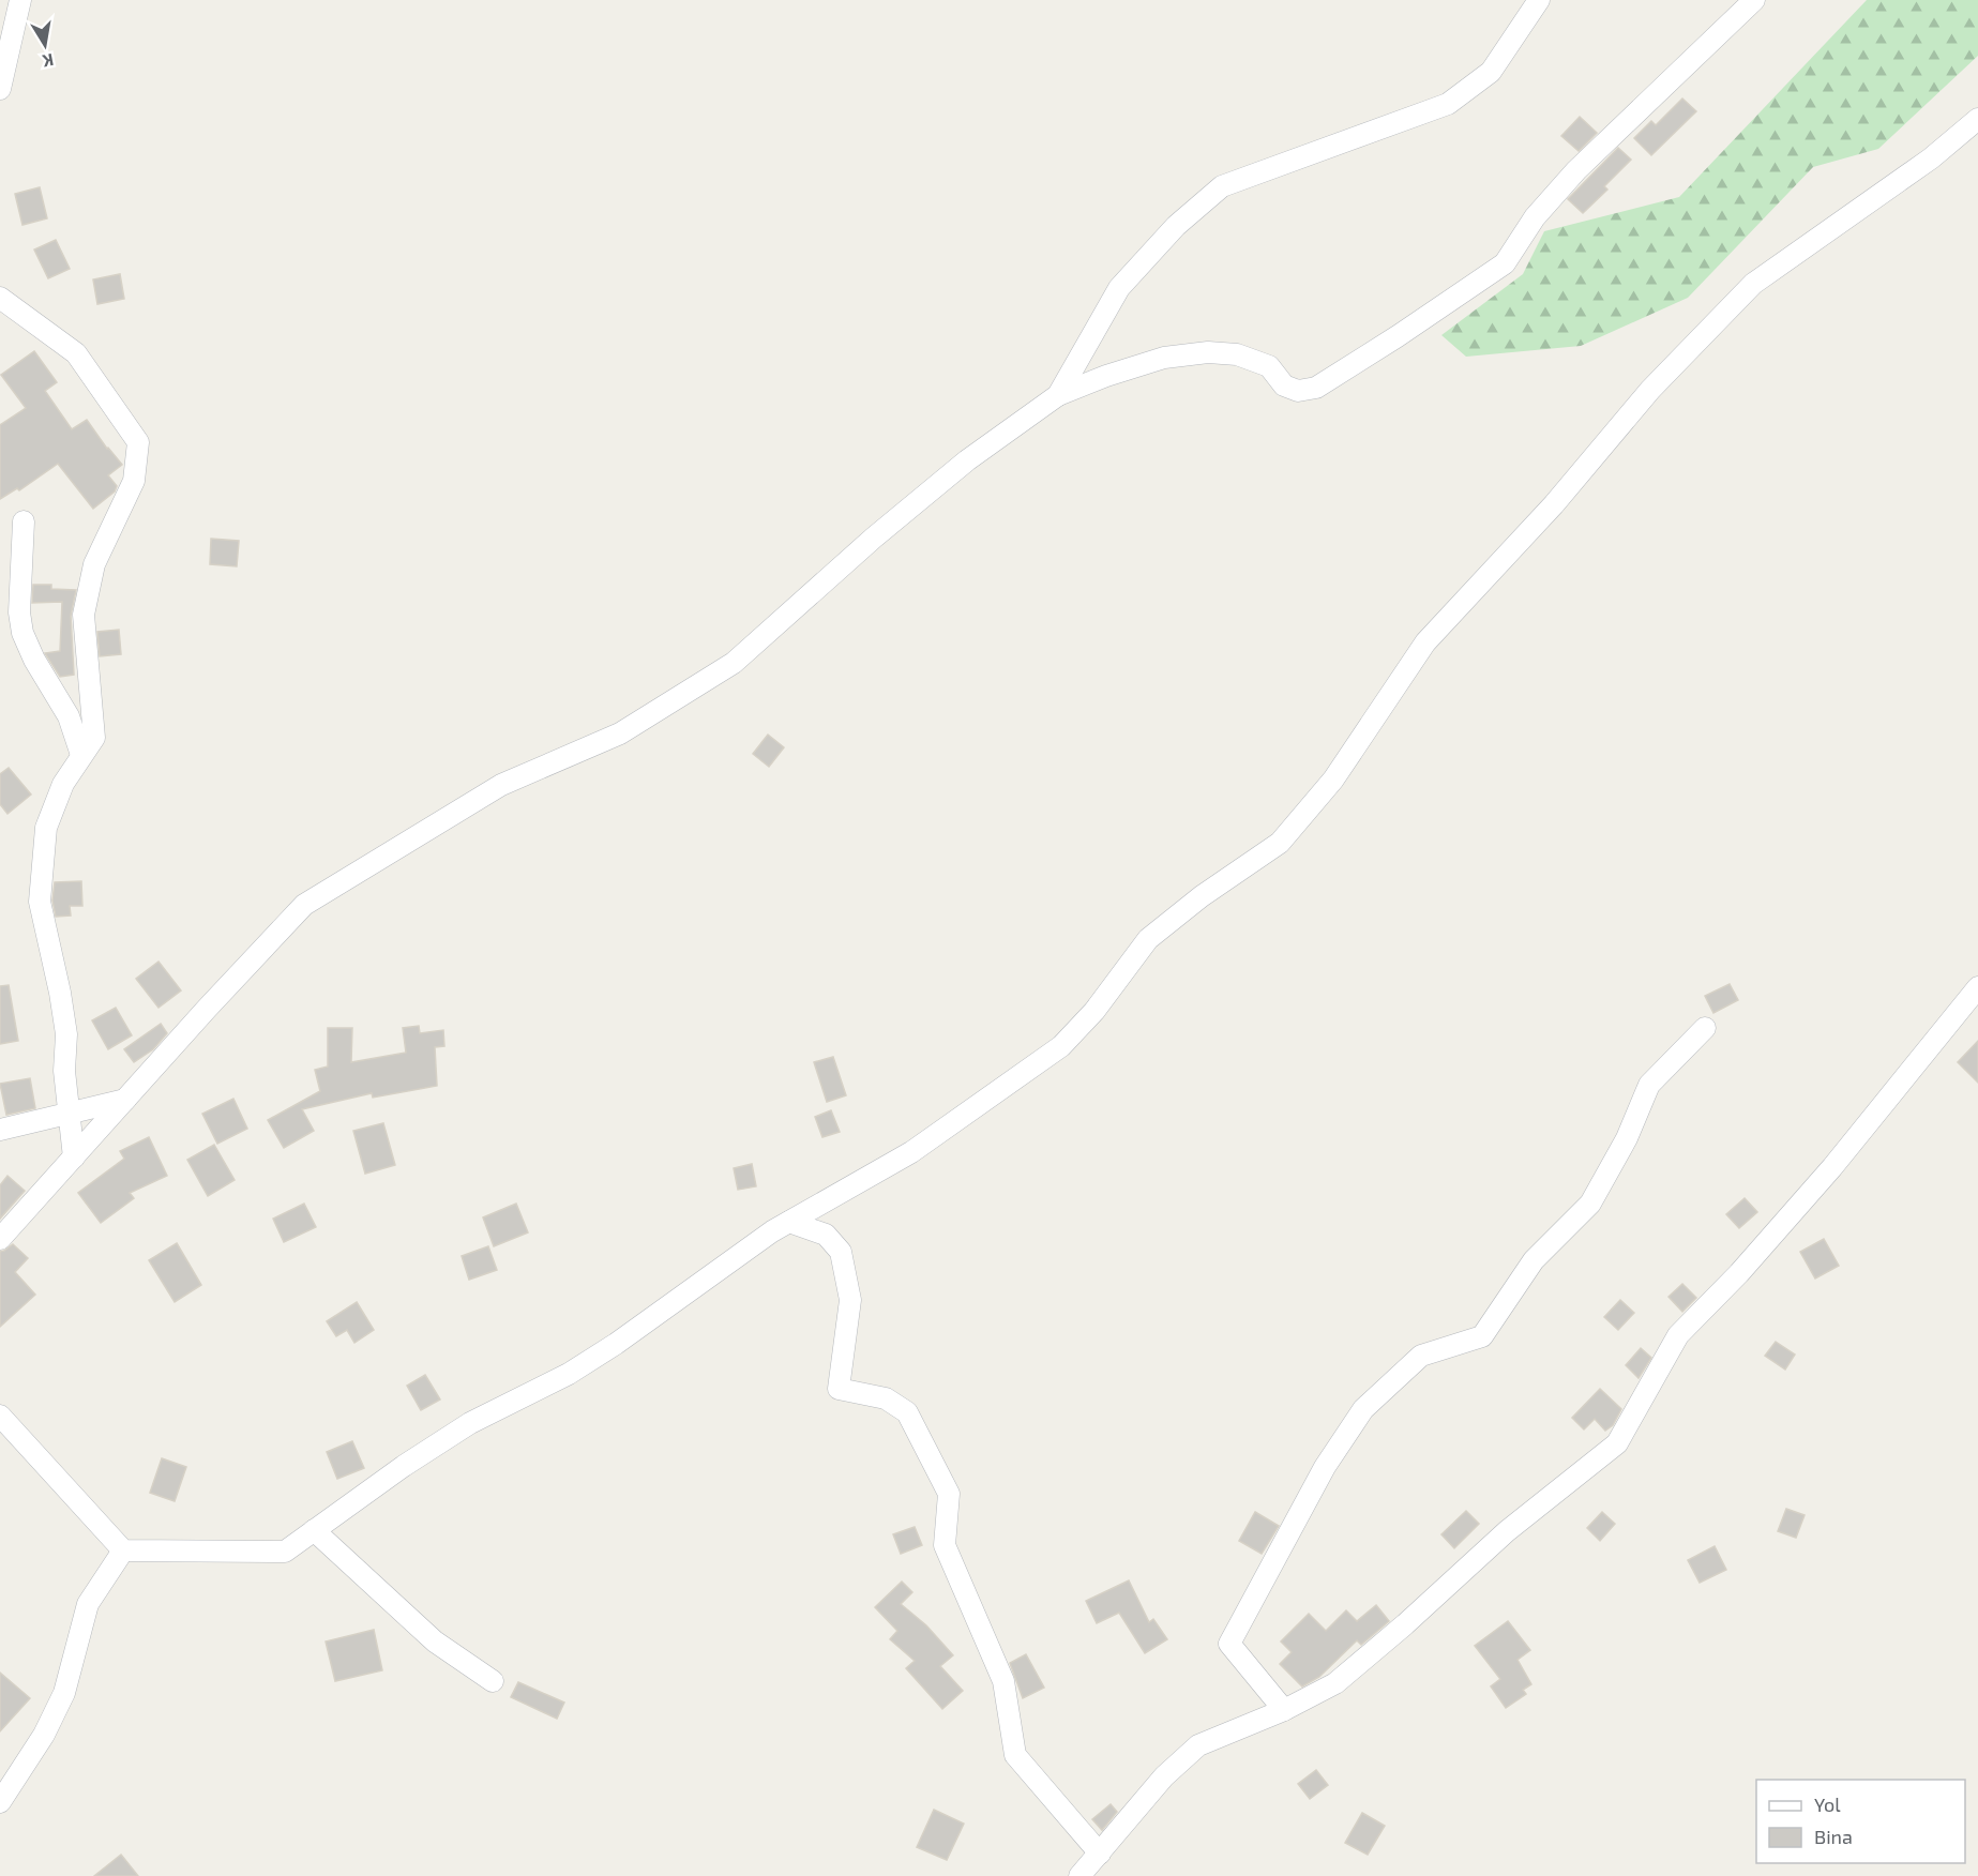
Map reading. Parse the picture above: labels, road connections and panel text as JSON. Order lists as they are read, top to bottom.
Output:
{
  "legend": ["Yol", "Bina"],
  "north": "bottom"
}
